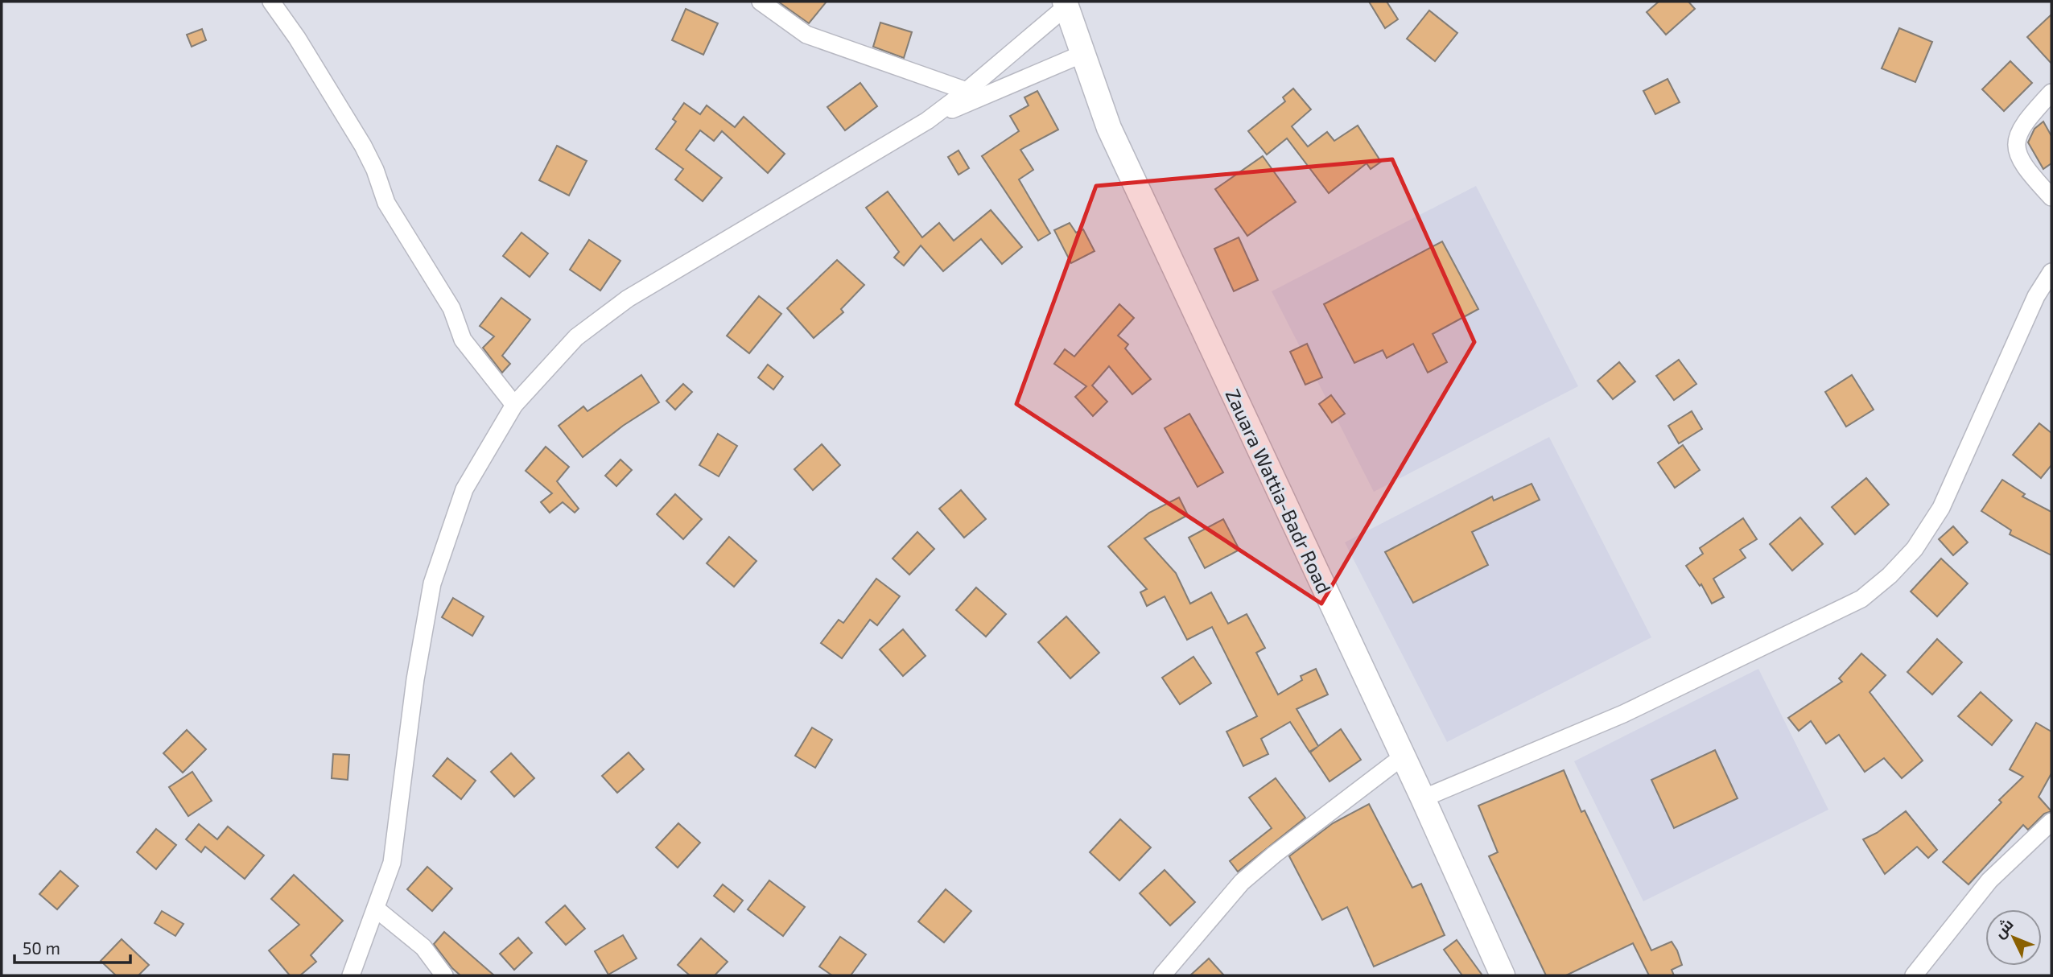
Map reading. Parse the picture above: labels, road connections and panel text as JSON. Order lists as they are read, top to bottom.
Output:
{
  "streets": {
    "highway": ["Zauara Wattia-Badr Road"]
  },
  "scale_bar": "50 m",
  "north": "top left"
}
